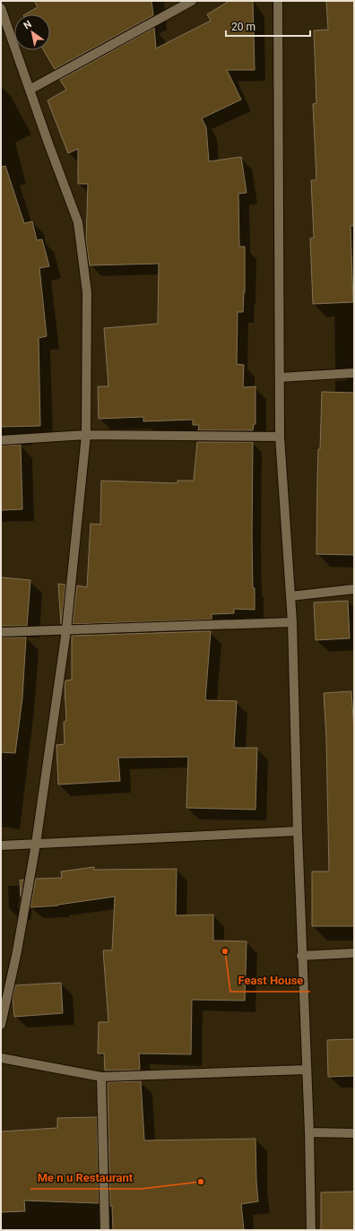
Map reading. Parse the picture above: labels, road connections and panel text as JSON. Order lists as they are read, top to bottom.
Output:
{
  "places": ["Feast House", "Me n u Restaurant"],
  "scale_bar": "20 m",
  "north": "top left"
}
